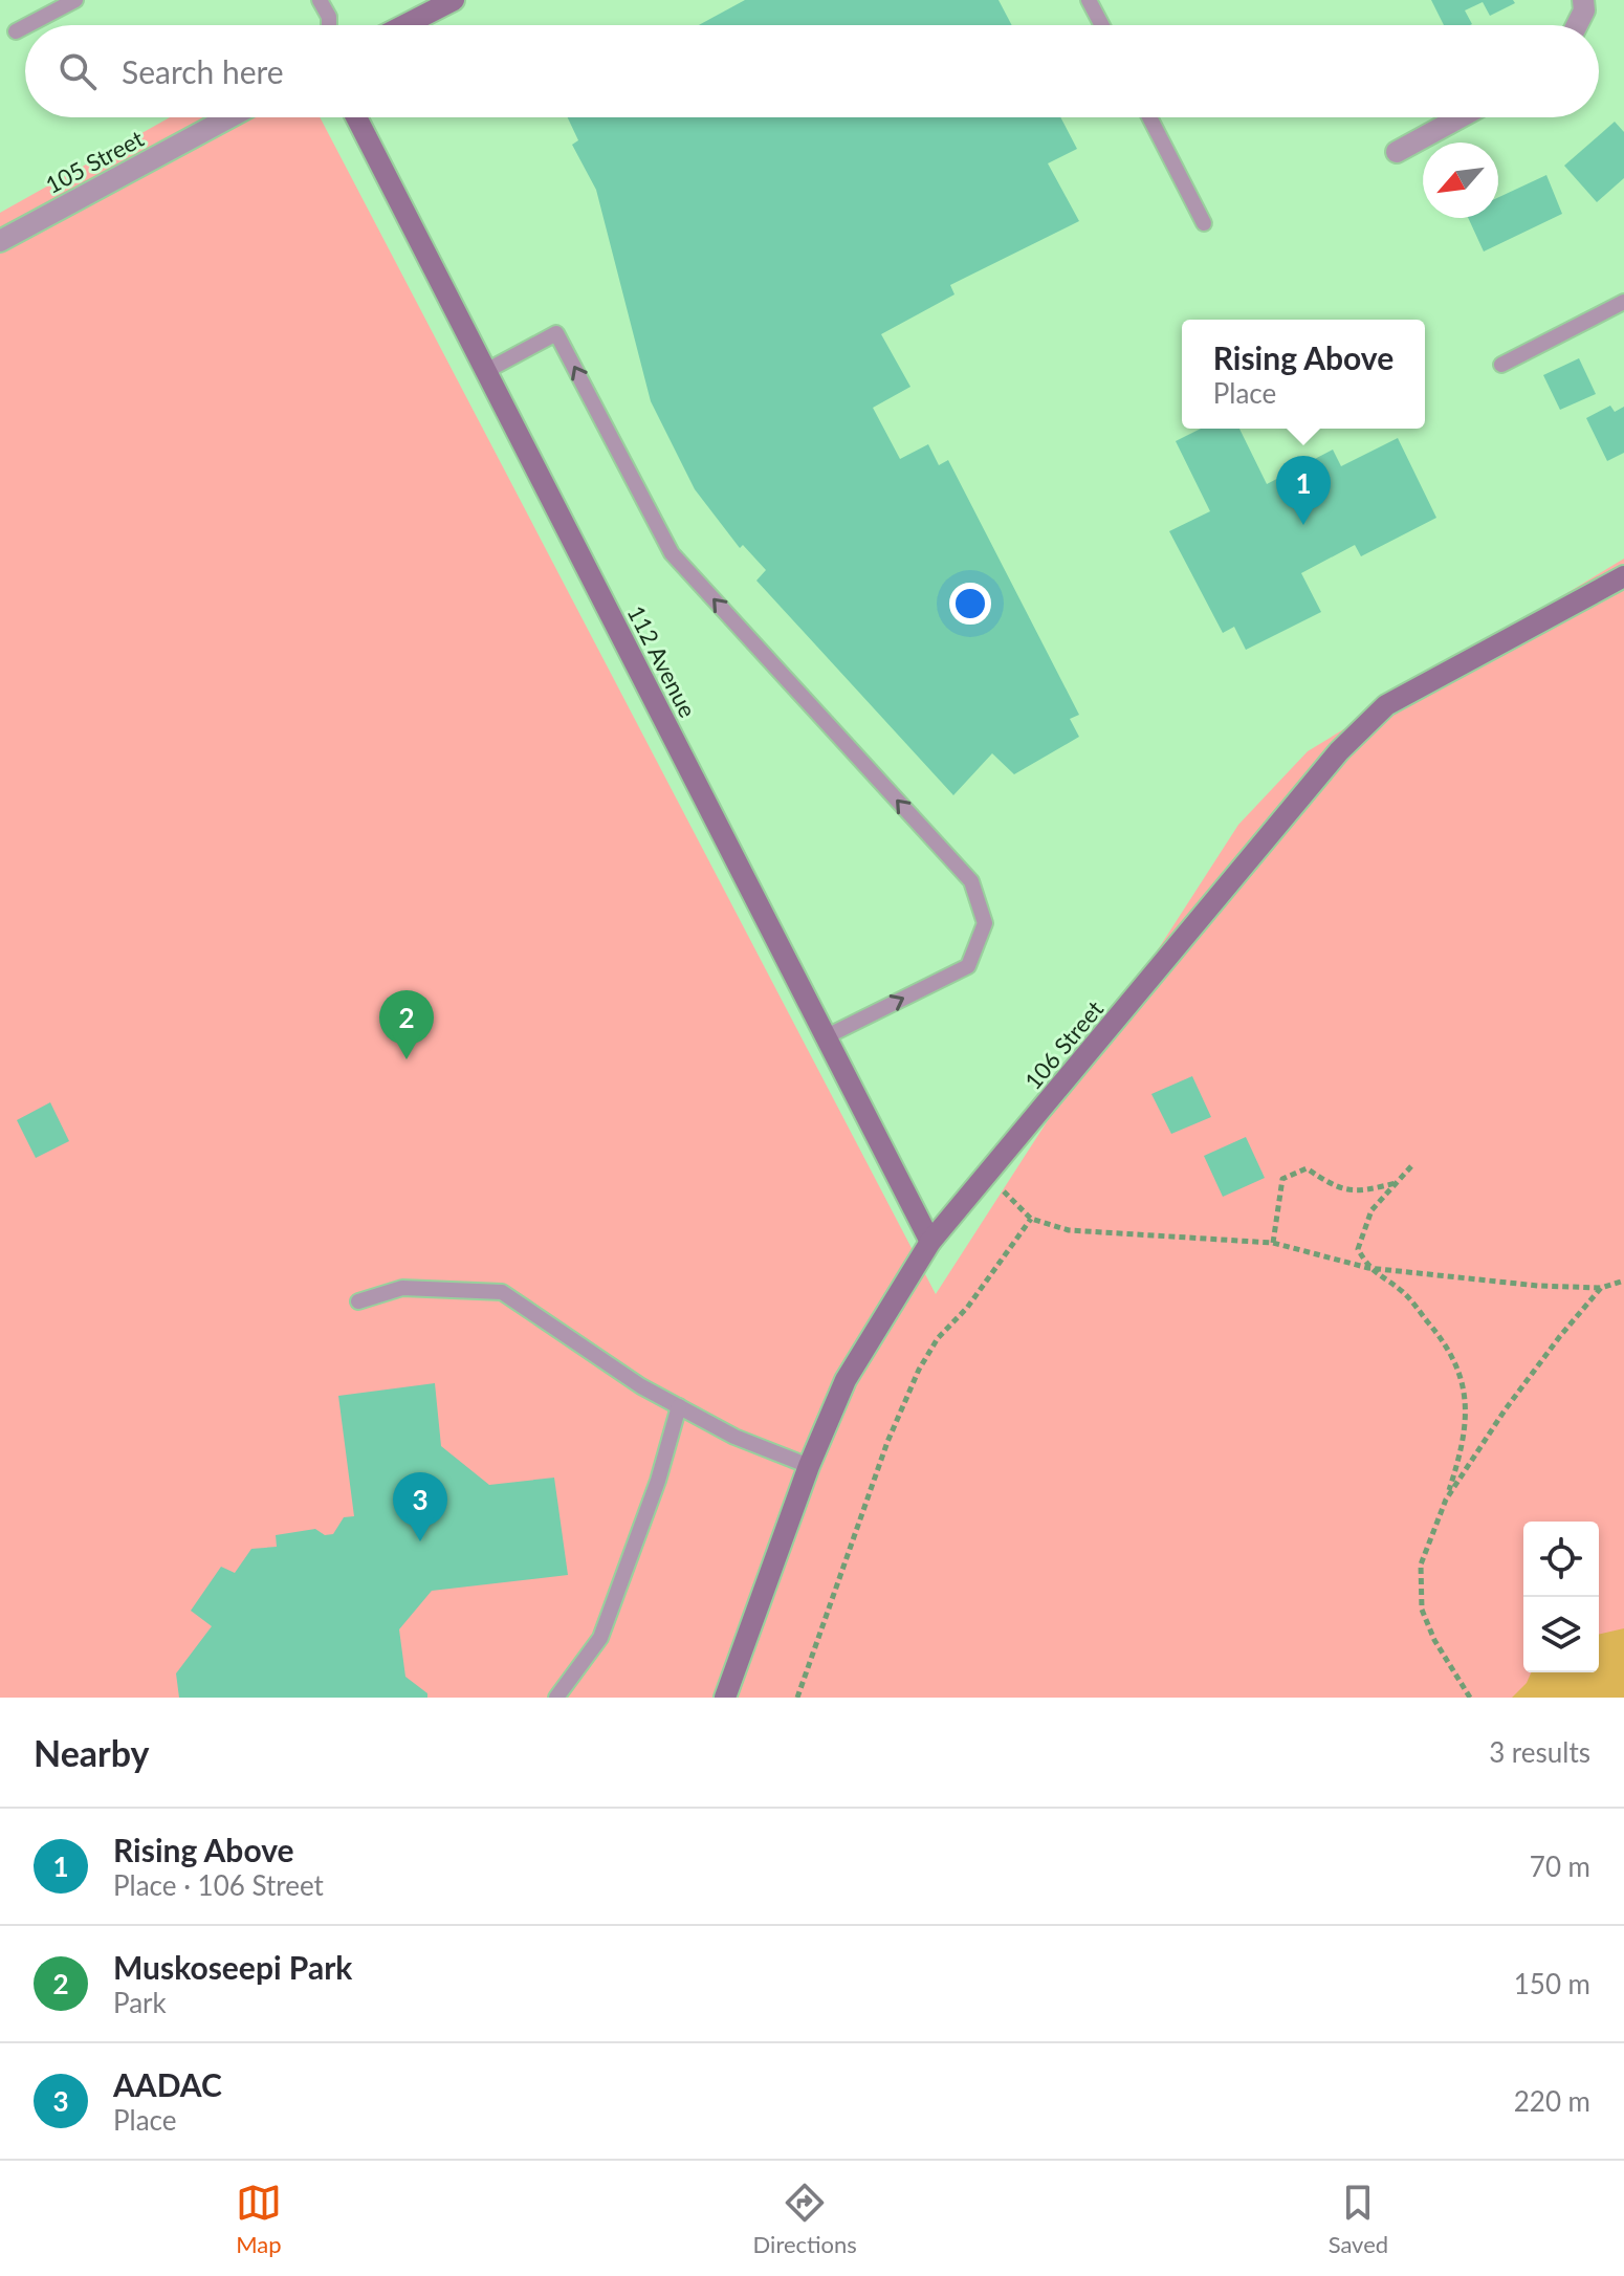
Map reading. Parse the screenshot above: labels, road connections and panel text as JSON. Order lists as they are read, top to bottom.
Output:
{
  "streets": {
    "street": ["105 Street", "112 Avenue", "106 Street"]
  },
  "crossings": [
    ["112 Avenue", "106 Street"]
  ],
  "north": "bottom left",
  "page": {
    "search": "Search here",
    "popup": ["Rising Above", "Place"],
    "pins": ["1", "2", "3"],
    "heading": ["Nearby", "3 results"],
    "list": [
      {
        "mark": "1",
        "name": "Rising Above",
        "note": "Place · 106 Street",
        "value": "70 m"
      },
      {
        "mark": "2",
        "name": "Muskoseepi Park",
        "note": "Park",
        "value": "150 m"
      },
      {
        "mark": "3",
        "name": "AADAC",
        "note": "Place",
        "value": "220 m"
      }
    ],
    "nav": ["Map", "Directions", "Saved"]
  }
}
